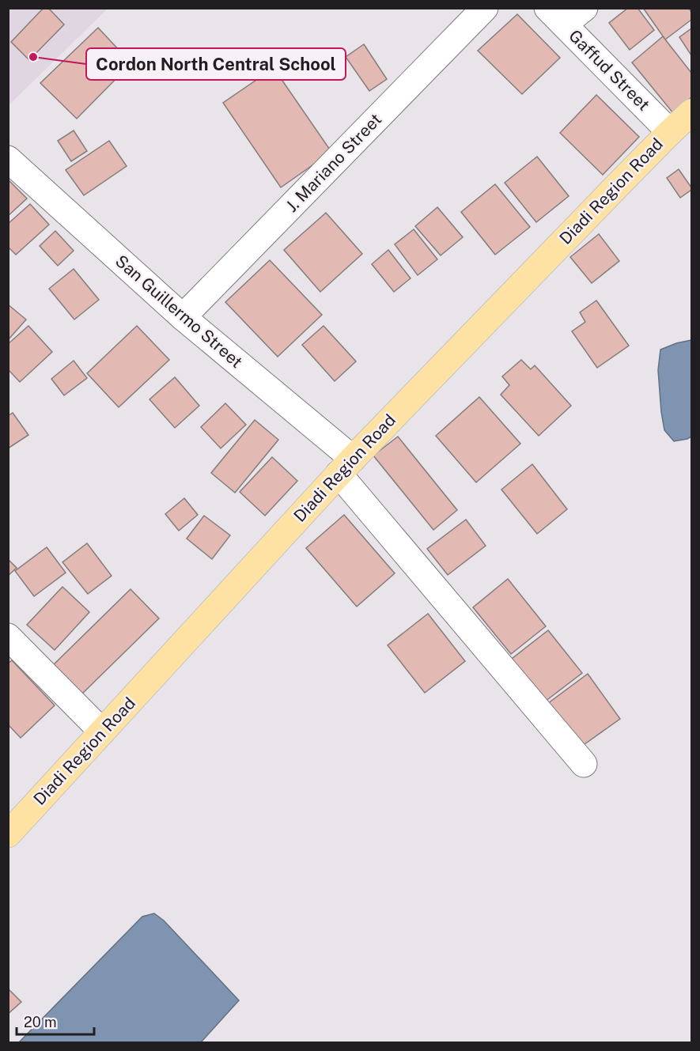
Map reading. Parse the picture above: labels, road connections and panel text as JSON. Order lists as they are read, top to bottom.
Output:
{
  "streets": {
    "main road": ["Diadi Region Road"],
    "street": ["Gaffud Street", "J. Mariano Street", "San Guillermo Street"]
  },
  "crossings": [
    ["Gaffud Street", "Diadi Region Road"],
    ["J. Mariano Street", "San Guillermo Street"],
    ["Diadi Region Road", "San Guillermo Street"]
  ],
  "places": ["Cordon North Central School"],
  "scale_bar": "20 m"
}
